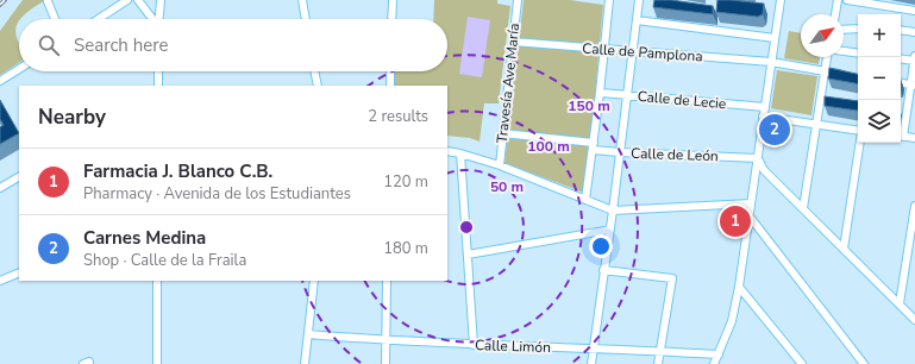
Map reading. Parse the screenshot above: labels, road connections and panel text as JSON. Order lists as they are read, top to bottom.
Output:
{
  "streets": {
    "street": [
      "Calle de Pamplona",
      "Travesía Ave María",
      "Calle de Lecie",
      "Calle de León",
      "Calle Limón"
    ]
  },
  "crossings": [
    ["Calle de Pamplona", "Travesía Ave María"],
    ["Travesía Ave María", "Calle de León"]
  ],
  "north": "top right",
  "page": {
    "map_buttons": ["+", "−"],
    "search": "Search here",
    "heading": ["Nearby", "2 results"],
    "pins": ["2", "1"],
    "list": [
      {
        "mark": "1",
        "name": "Farmacia J. Blanco C.B.",
        "note": "Pharmacy · Avenida de los Estudiantes",
        "value": "120 m"
      },
      {
        "mark": "2",
        "name": "Carnes Medina",
        "note": "Shop · Calle de la Fraila",
        "value": "180 m"
      }
    ]
  },
  "rings": ["150 m", "100 m", "50 m"]
}
